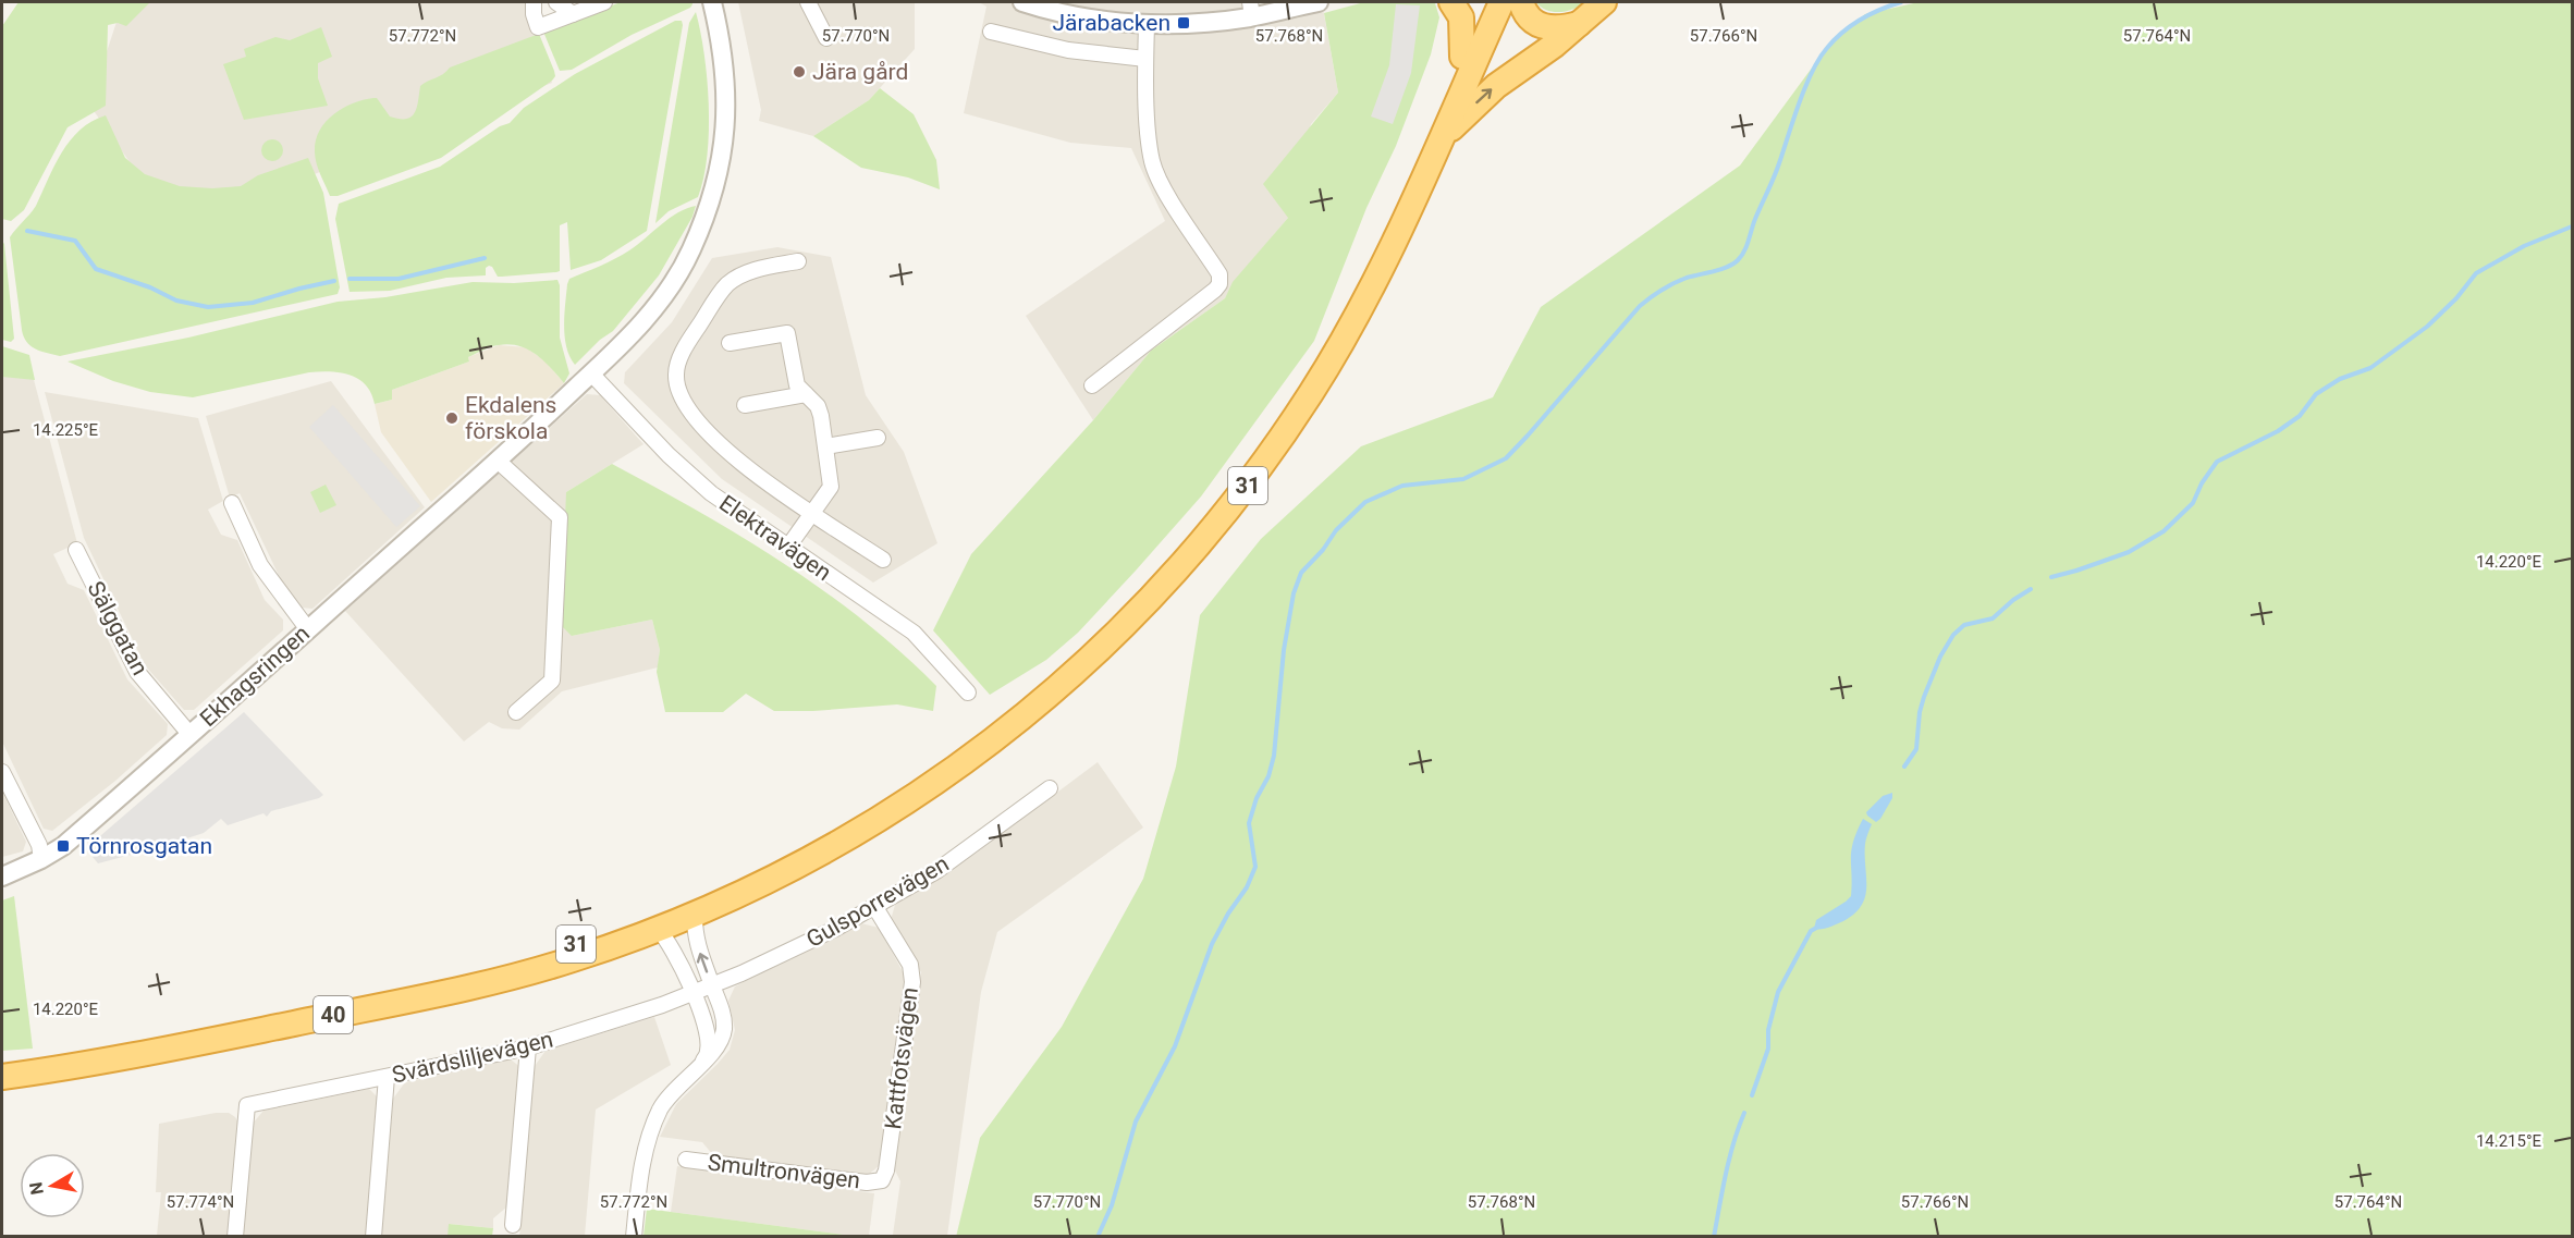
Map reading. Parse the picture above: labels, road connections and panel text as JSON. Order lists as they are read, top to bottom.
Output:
{
  "streets": {
    "highway": ["31", "40"],
    "street": [
      "Elektravägen",
      "Sälggatan",
      "Ekhagsringen",
      "Gulsporrevägen",
      "Svärdsliljevägen",
      "Kattfotsvägen",
      "Smultronvägen"
    ]
  },
  "crossings": [
    ["31", "40"],
    ["Elektravägen", "Ekhagsringen"],
    ["Sälggatan", "Ekhagsringen"],
    ["Gulsporrevägen", "Svärdsliljevägen"],
    ["Gulsporrevägen", "Kattfotsvägen"],
    ["Kattfotsvägen", "Smultronvägen"]
  ],
  "places": {
    "transit": ["Järabacken", "Törnrosgatan"],
    "other": ["Jära gård", "Ekdalens förskola"]
  },
  "north": "left",
  "coordinates": [
    "57.772°N",
    "57.770°N",
    "57.768°N",
    "57.766°N",
    "57.764°N",
    "14.225°E",
    "14.220°E",
    "14.215°E",
    "57.774°N"
  ]
}
